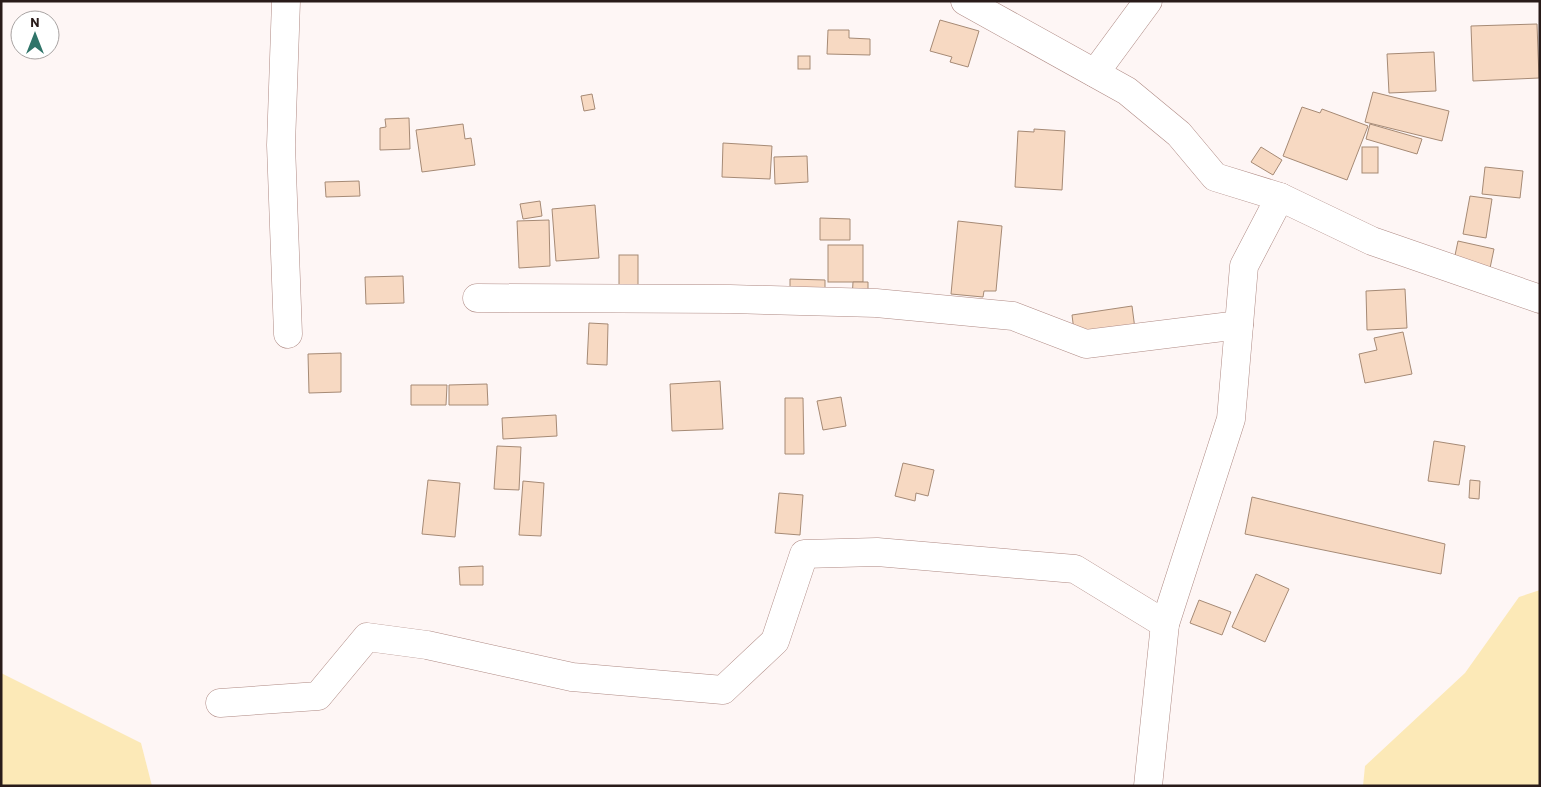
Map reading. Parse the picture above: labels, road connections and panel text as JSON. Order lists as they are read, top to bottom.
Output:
{
  "north": "top"
}
